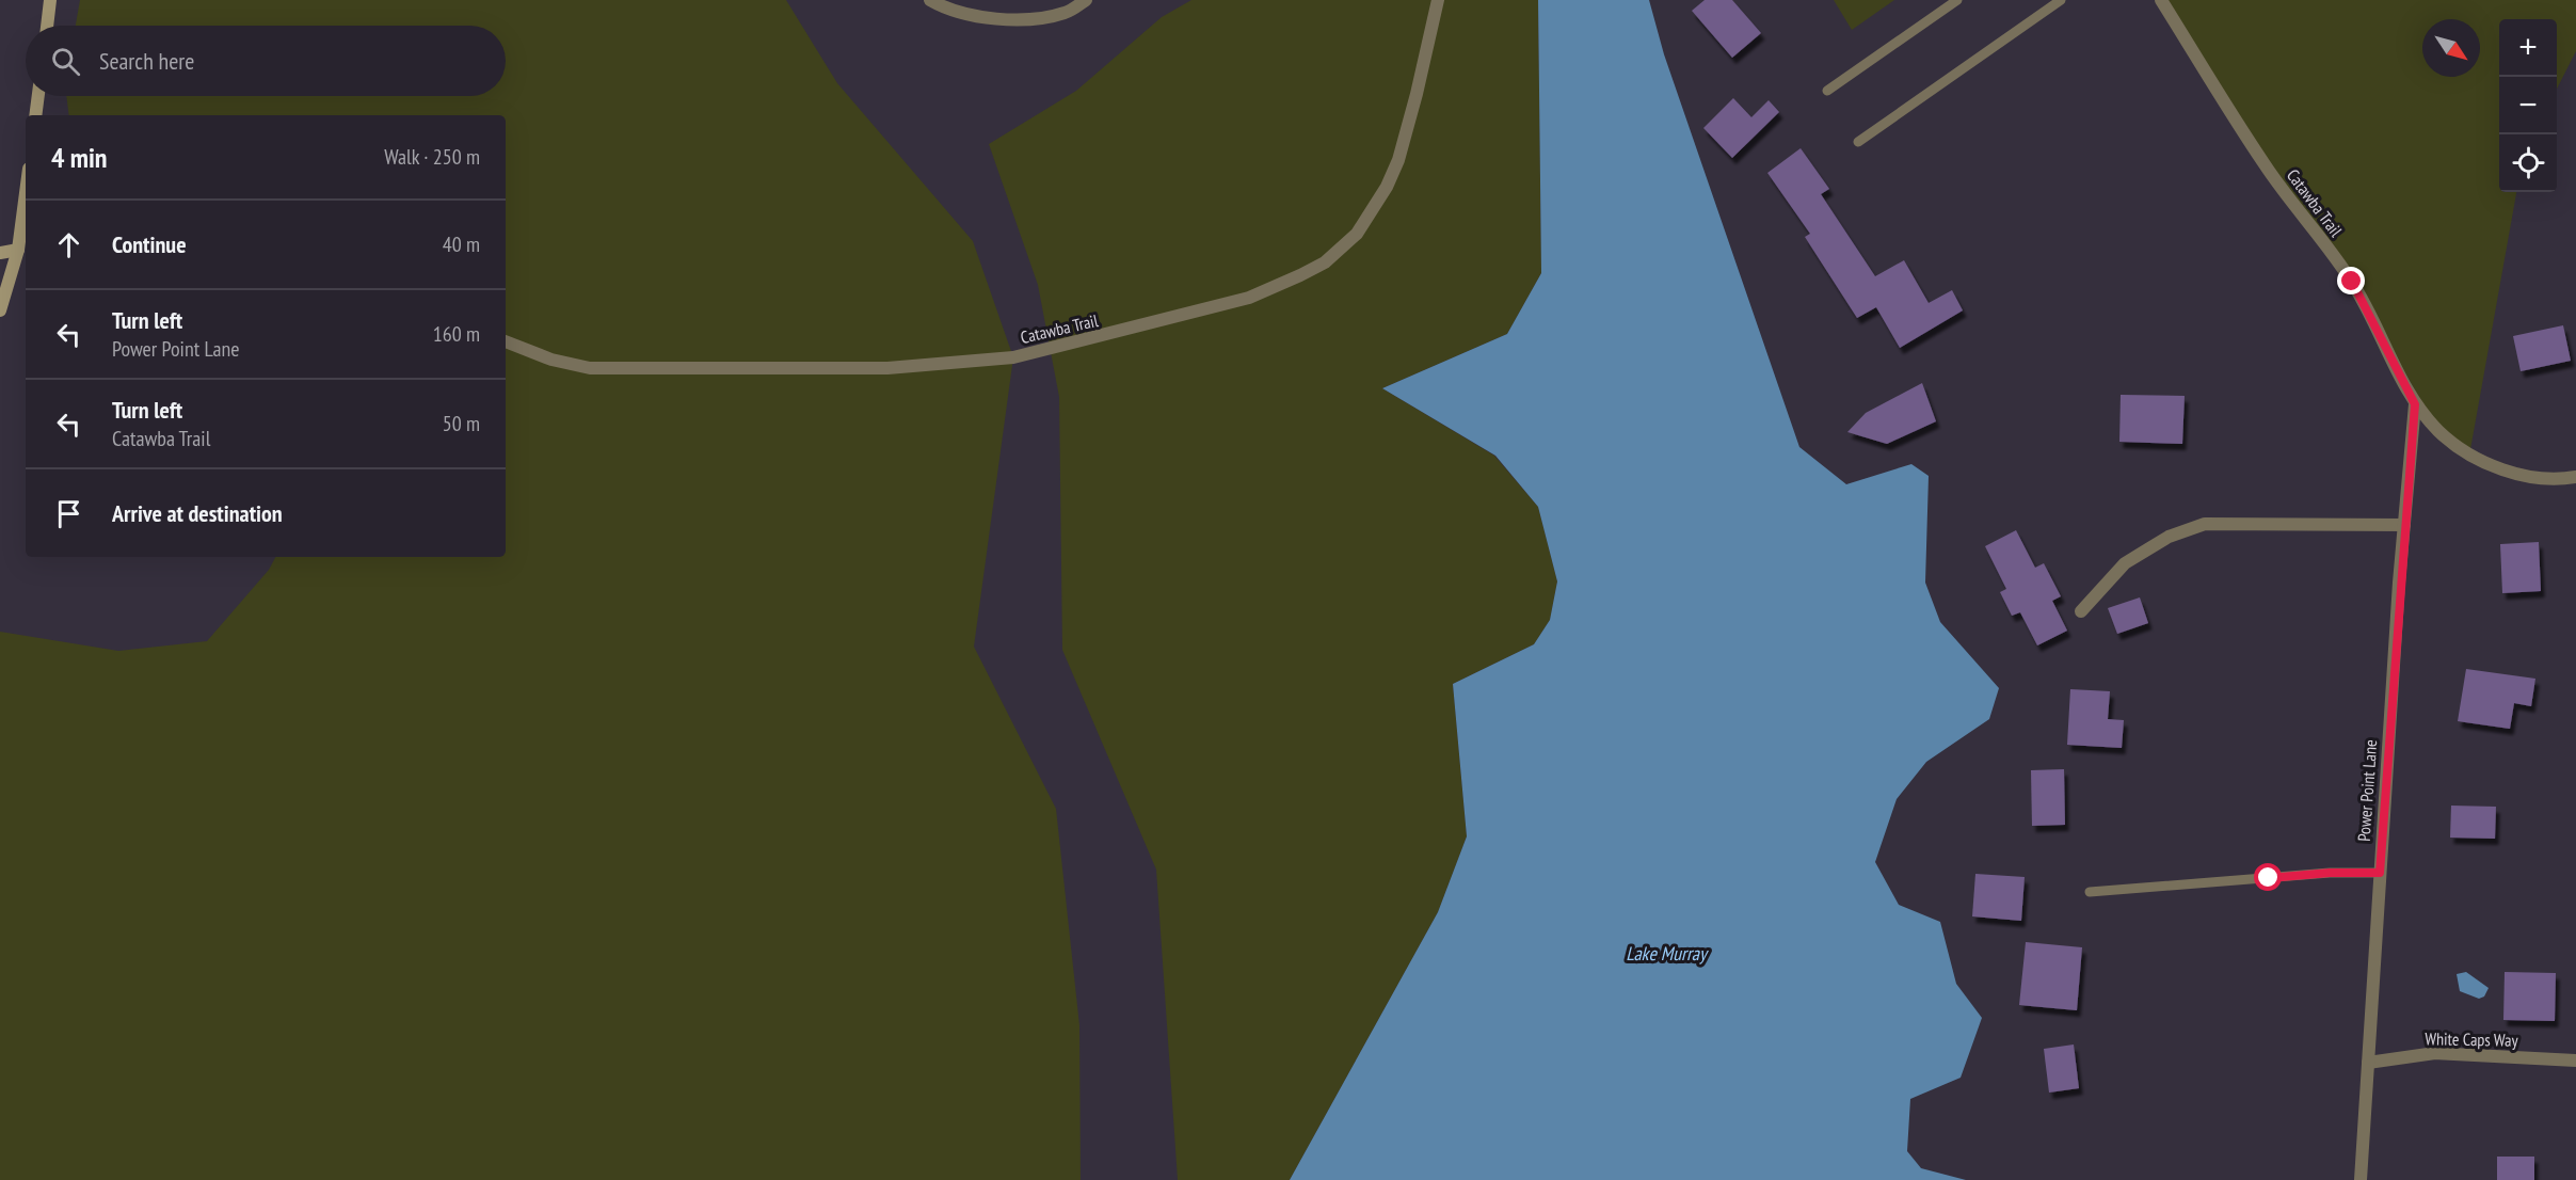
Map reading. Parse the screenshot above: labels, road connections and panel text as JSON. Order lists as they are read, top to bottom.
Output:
{
  "streets": {
    "street": ["Catawba Trail", "Power Point Lane", "White Caps Way"]
  },
  "crossings": [
    ["Catawba Trail", "Power Point Lane"],
    ["Power Point Lane", "White Caps Way"]
  ],
  "water": ["Lake Murray"],
  "north": "bottom right",
  "page": {
    "map_buttons": ["+", "−"],
    "search": "Search here",
    "heading": ["4 min", "Walk · 250 m"],
    "list": [
      ["Continue", "40 m"],
      ["Turn left", "Power Point Lane", "160 m"],
      ["Turn left", "Catawba Trail", "50 m"],
      "Arrive at destination"
    ]
  }
}
